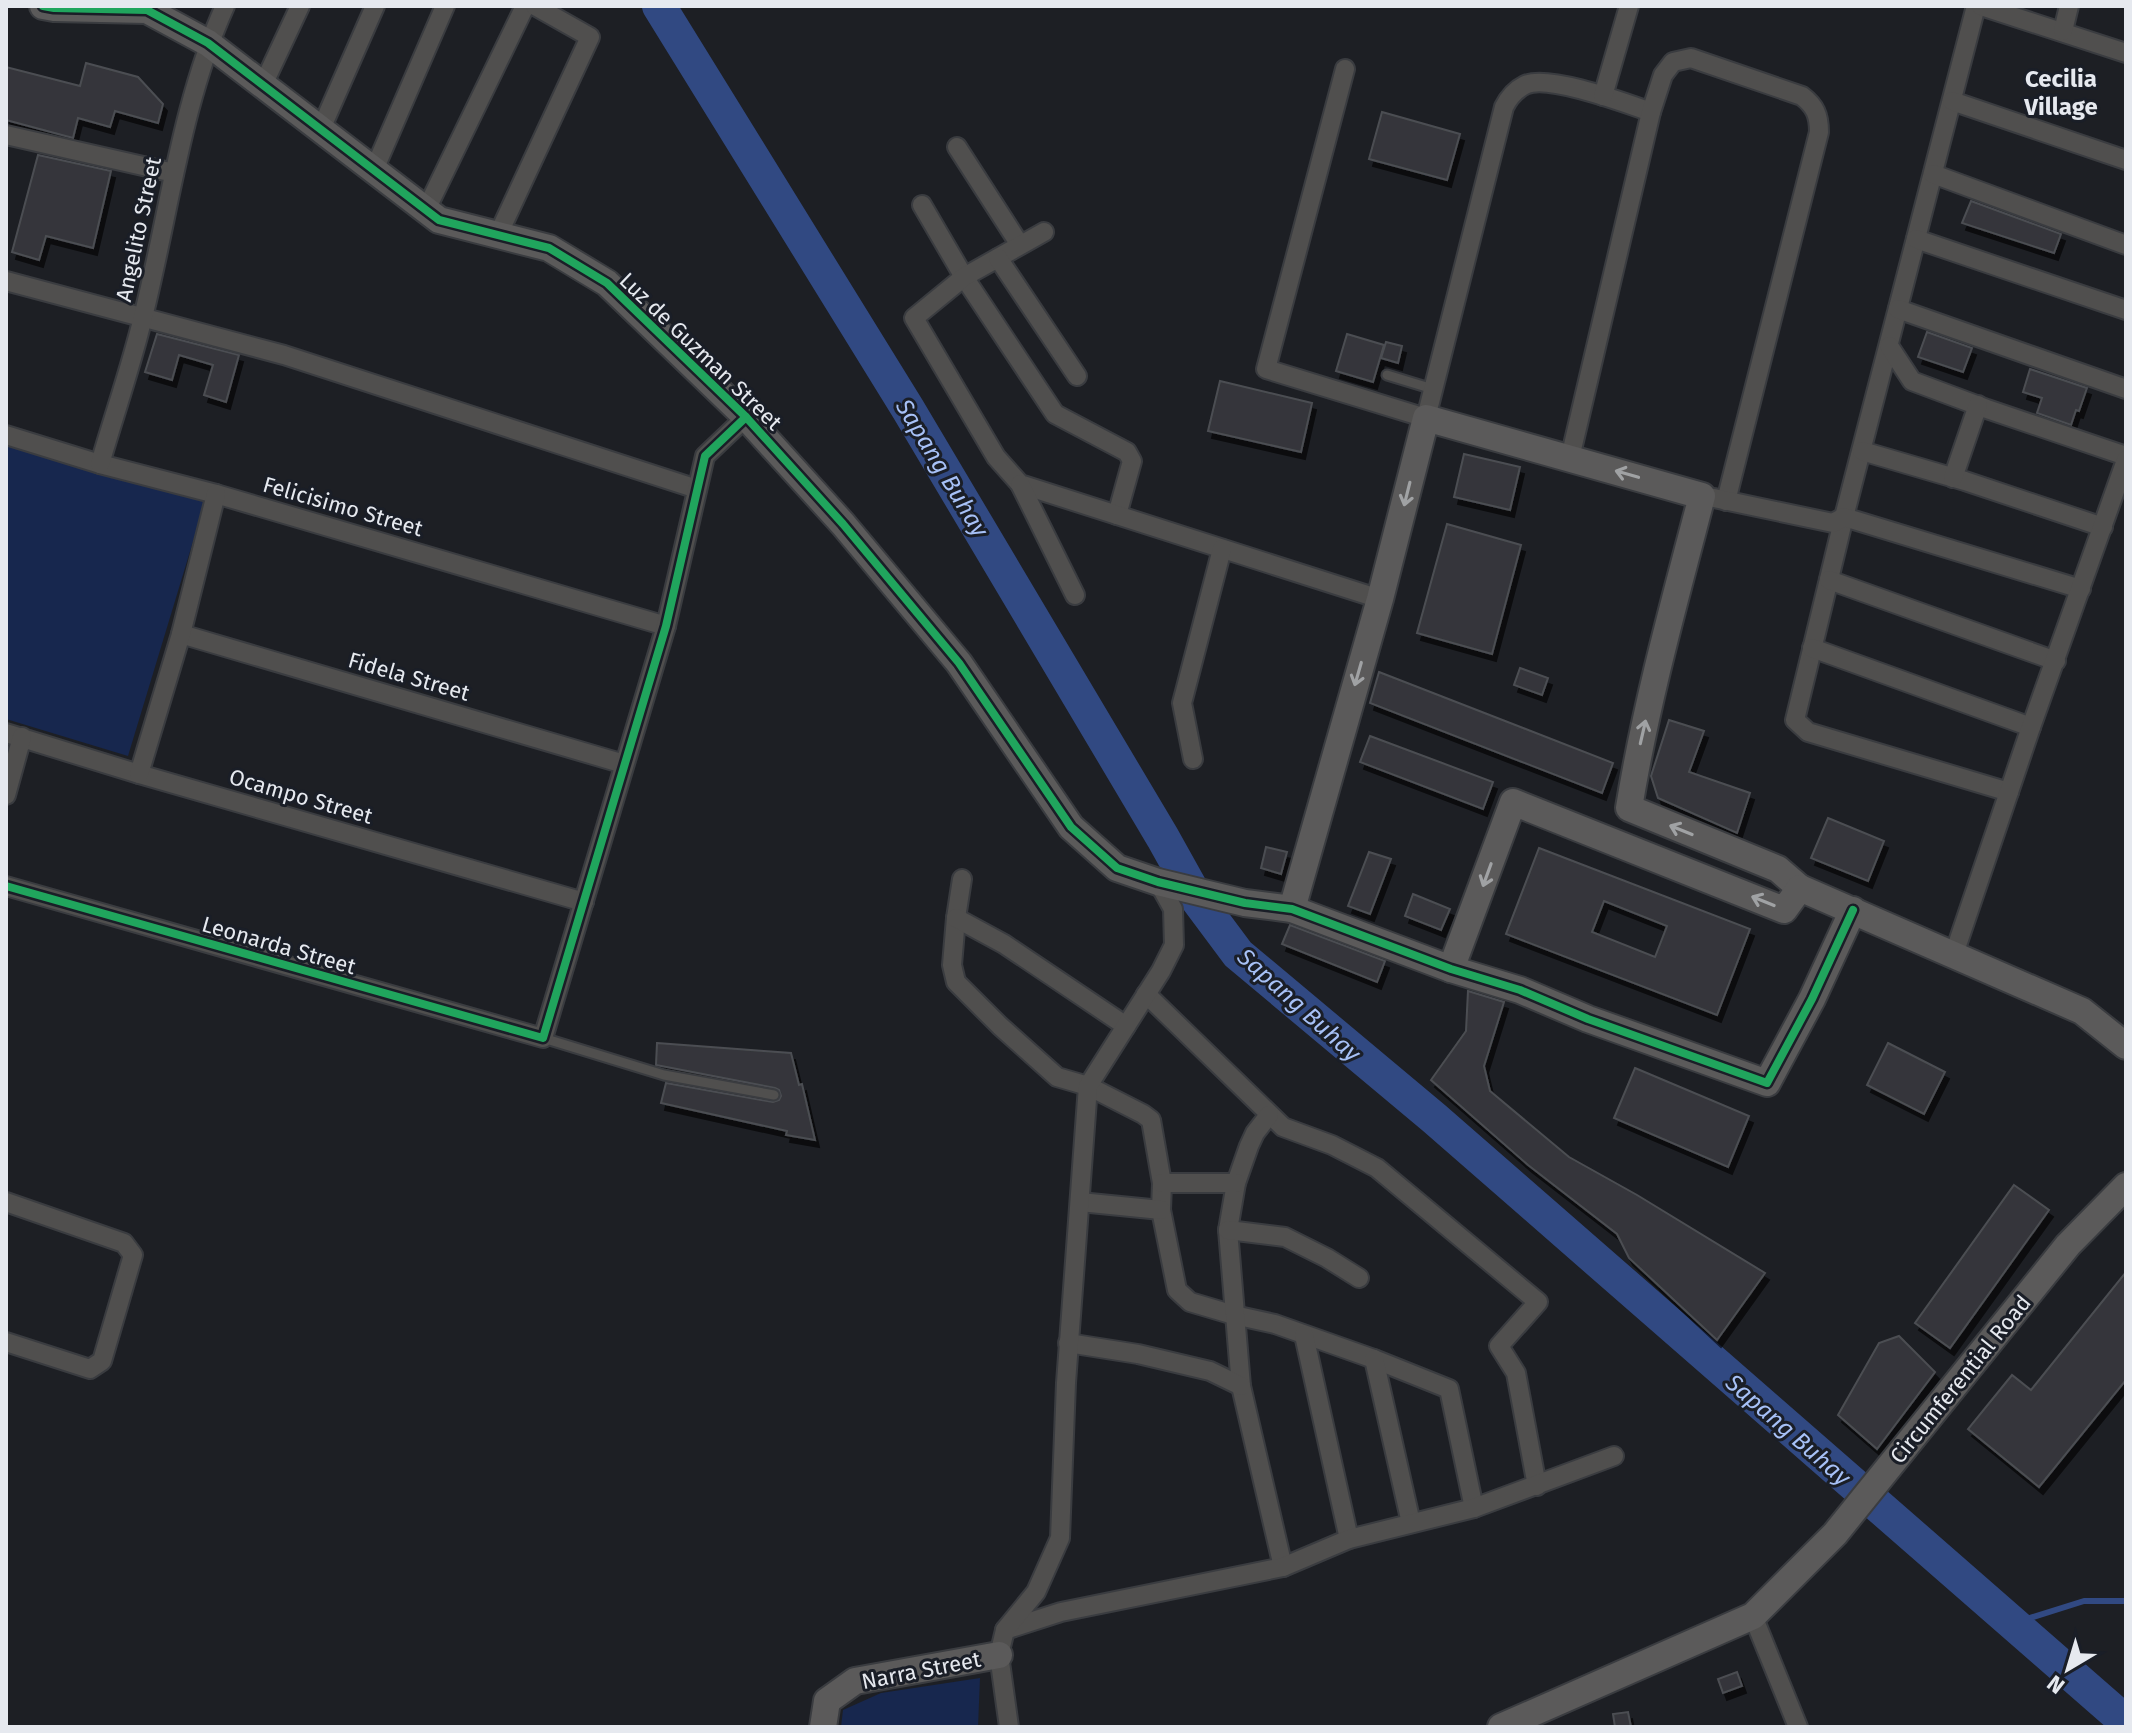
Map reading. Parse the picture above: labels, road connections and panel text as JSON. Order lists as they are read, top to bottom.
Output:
{
  "streets": {
    "street": [
      "Angelito Street",
      "Luz de Guzman Street",
      "Felicisimo Street",
      "Fidela Street",
      "Ocampo Street",
      "Leonarda Street",
      "Circumferential Road",
      "Narra Street"
    ]
  },
  "crossings": [
    ["Angelito Street", "Luz de Guzman Street"],
    ["Angelito Street", "Felicisimo Street"]
  ],
  "districts": ["Cecilia Village"],
  "water": ["Sapang Buhay"],
  "north": "bottom left"
}
